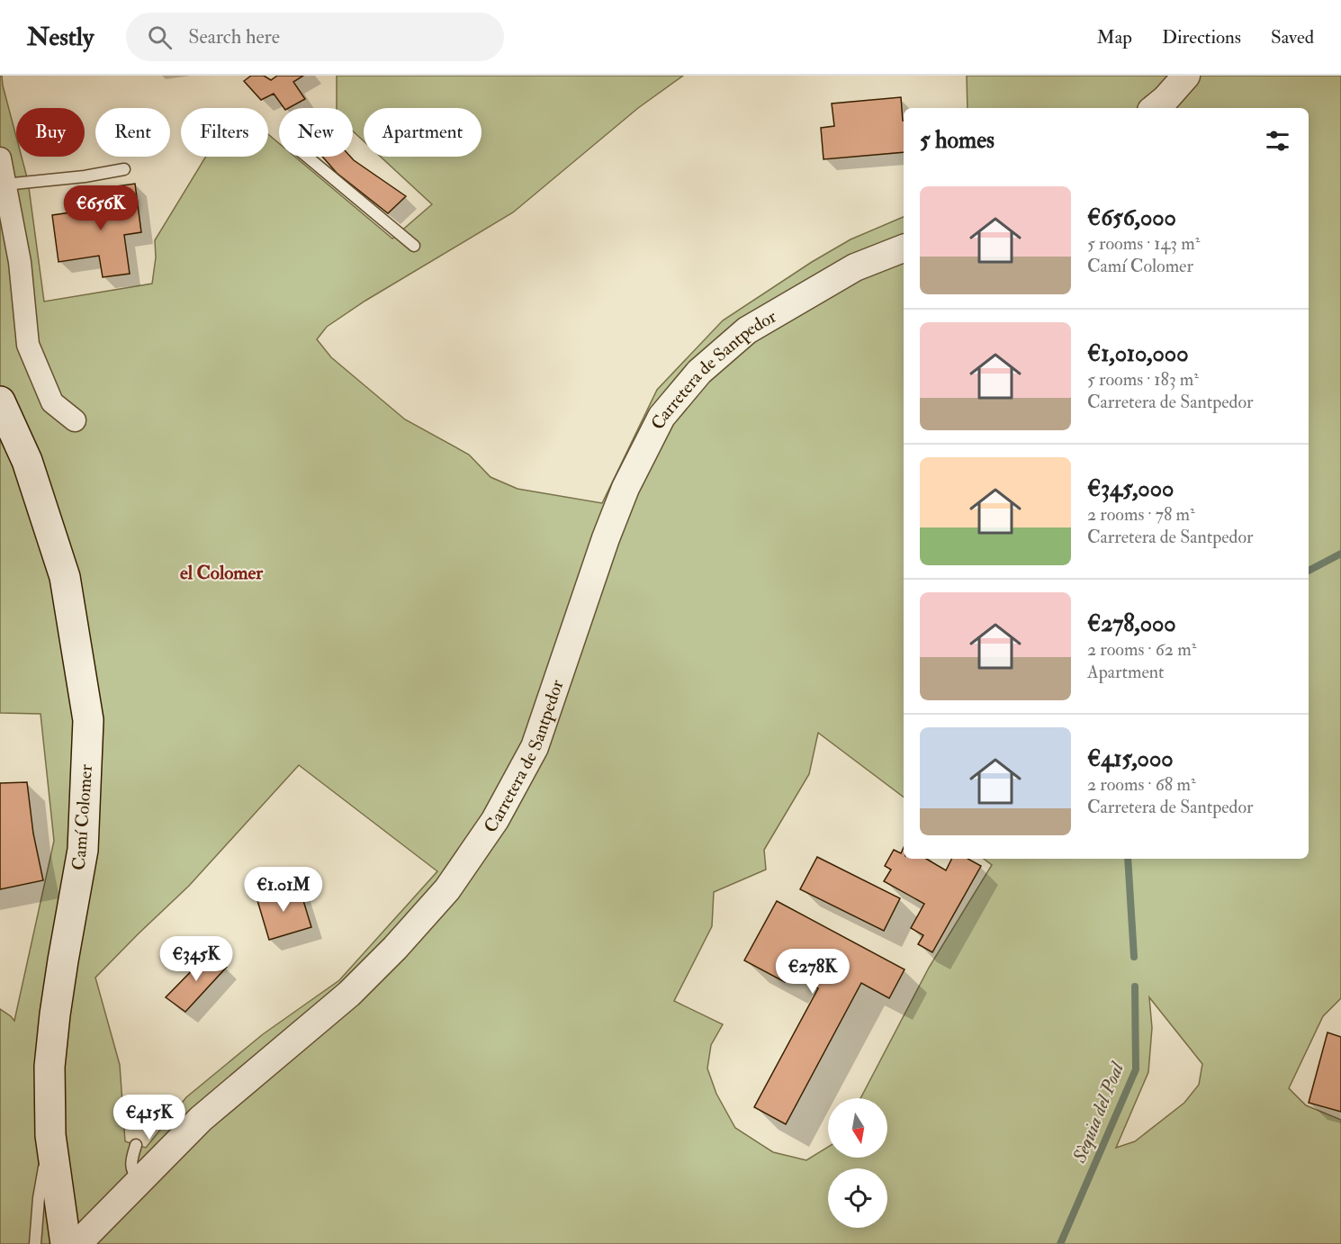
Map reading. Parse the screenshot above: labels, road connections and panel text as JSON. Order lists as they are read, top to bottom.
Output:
{
  "streets": {
    "main road": ["Camí Colomer"],
    "street": ["Carretera de Santpedor"]
  },
  "districts": ["el Colomer"],
  "water": ["Sèquia del Poal"],
  "north": "bottom",
  "page": {
    "header": "Nestly",
    "search": "Search here",
    "nav": ["Map", "Directions", "Saved"],
    "chip": [
      "Buy",
      "Rent",
      "Filters",
      "New",
      "Apartment"
    ],
    "heading": "5 homes",
    "list": [
      {
        "name": "€656,000",
        "note": "5 rooms · 143 m² · Camí Colomer"
      },
      {
        "name": "€1,010,000",
        "note": "5 rooms · 183 m² · Carretera de Santpedor"
      },
      {
        "name": "€345,000",
        "note": "2 rooms · 78 m² · Carretera de Santpedor"
      },
      {
        "name": "€278,000",
        "note": "2 rooms · 62 m² · Apartment"
      },
      {
        "name": "€415,000",
        "note": "2 rooms · 68 m² · Carretera de Santpedor"
      }
    ],
    "price": [
      "€656K",
      "€1.01M",
      "€345K",
      "€278K",
      "€415K"
    ]
  }
}
